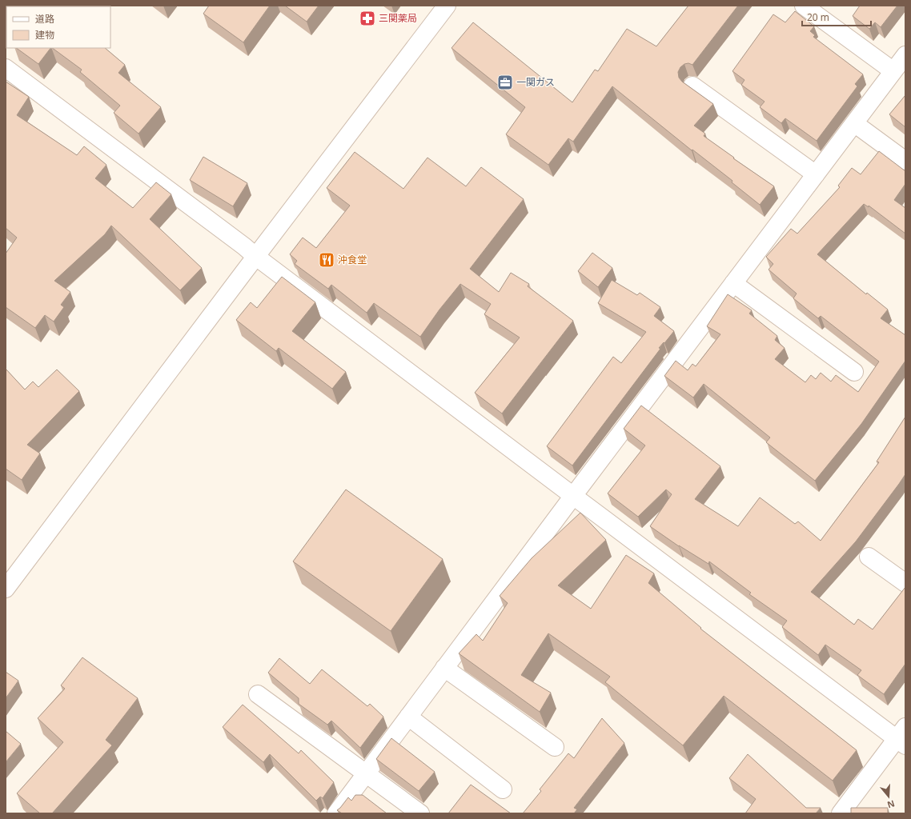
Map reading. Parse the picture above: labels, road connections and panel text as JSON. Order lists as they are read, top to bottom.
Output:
{
  "places": {
    "pharmacy": ["三関薬局"],
    "office": ["一関ガス"],
    "restaurant": ["沖食堂"]
  },
  "legend": ["道路", "建物"],
  "scale_bar": "20 m",
  "north": "bottom"
}
